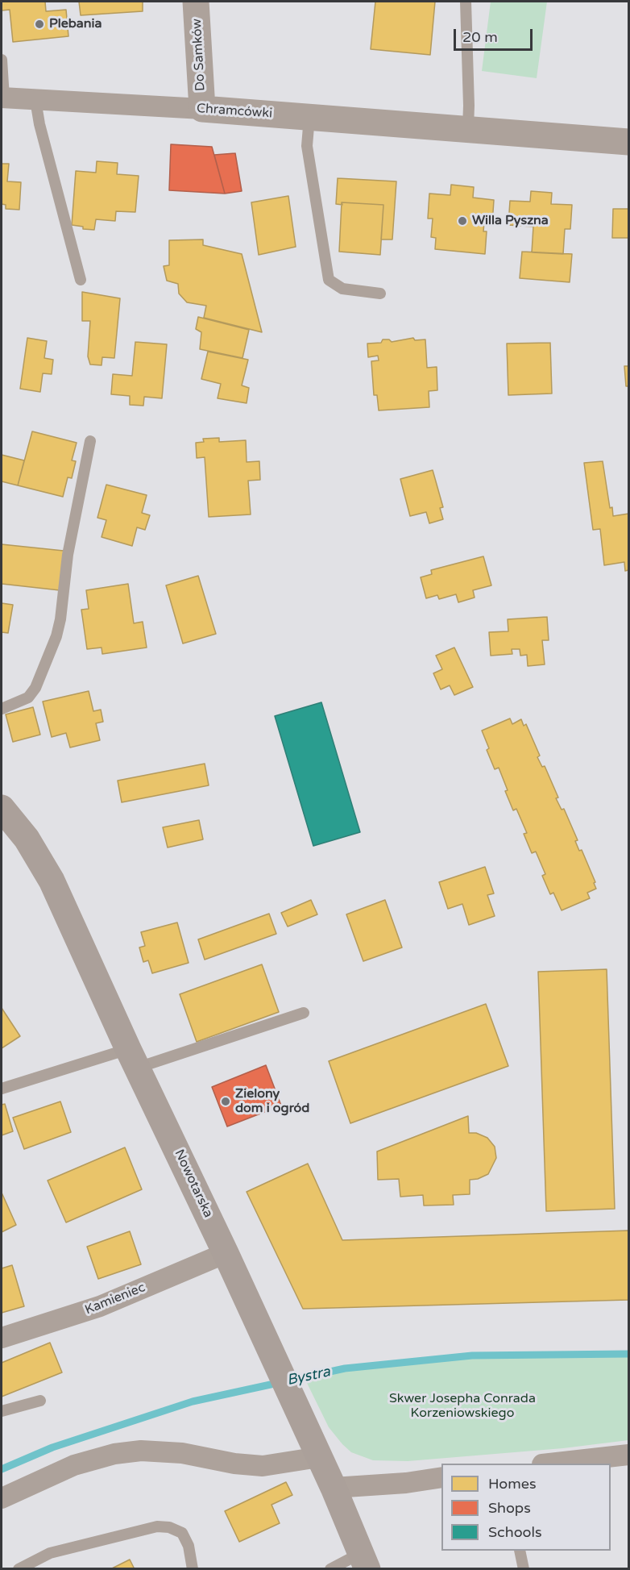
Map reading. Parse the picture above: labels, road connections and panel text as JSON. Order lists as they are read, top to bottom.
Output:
{
  "streets": {
    "main road": ["Nowotarska"],
    "street": ["Do Samków", "Chramcówki", "Kamieniec"]
  },
  "crossings": [
    ["Do Samków", "Chramcówki"],
    ["Nowotarska", "Kamieniec"]
  ],
  "water": ["Bystra"],
  "parks": ["Skwer Josepha Conrada Korzeniowskiego"],
  "places": ["Plebania", "Willa Pyszna", "Zielony dom i ogród"],
  "legend": ["Homes", "Shops", "Schools"],
  "scale_bar": "20 m"
}
